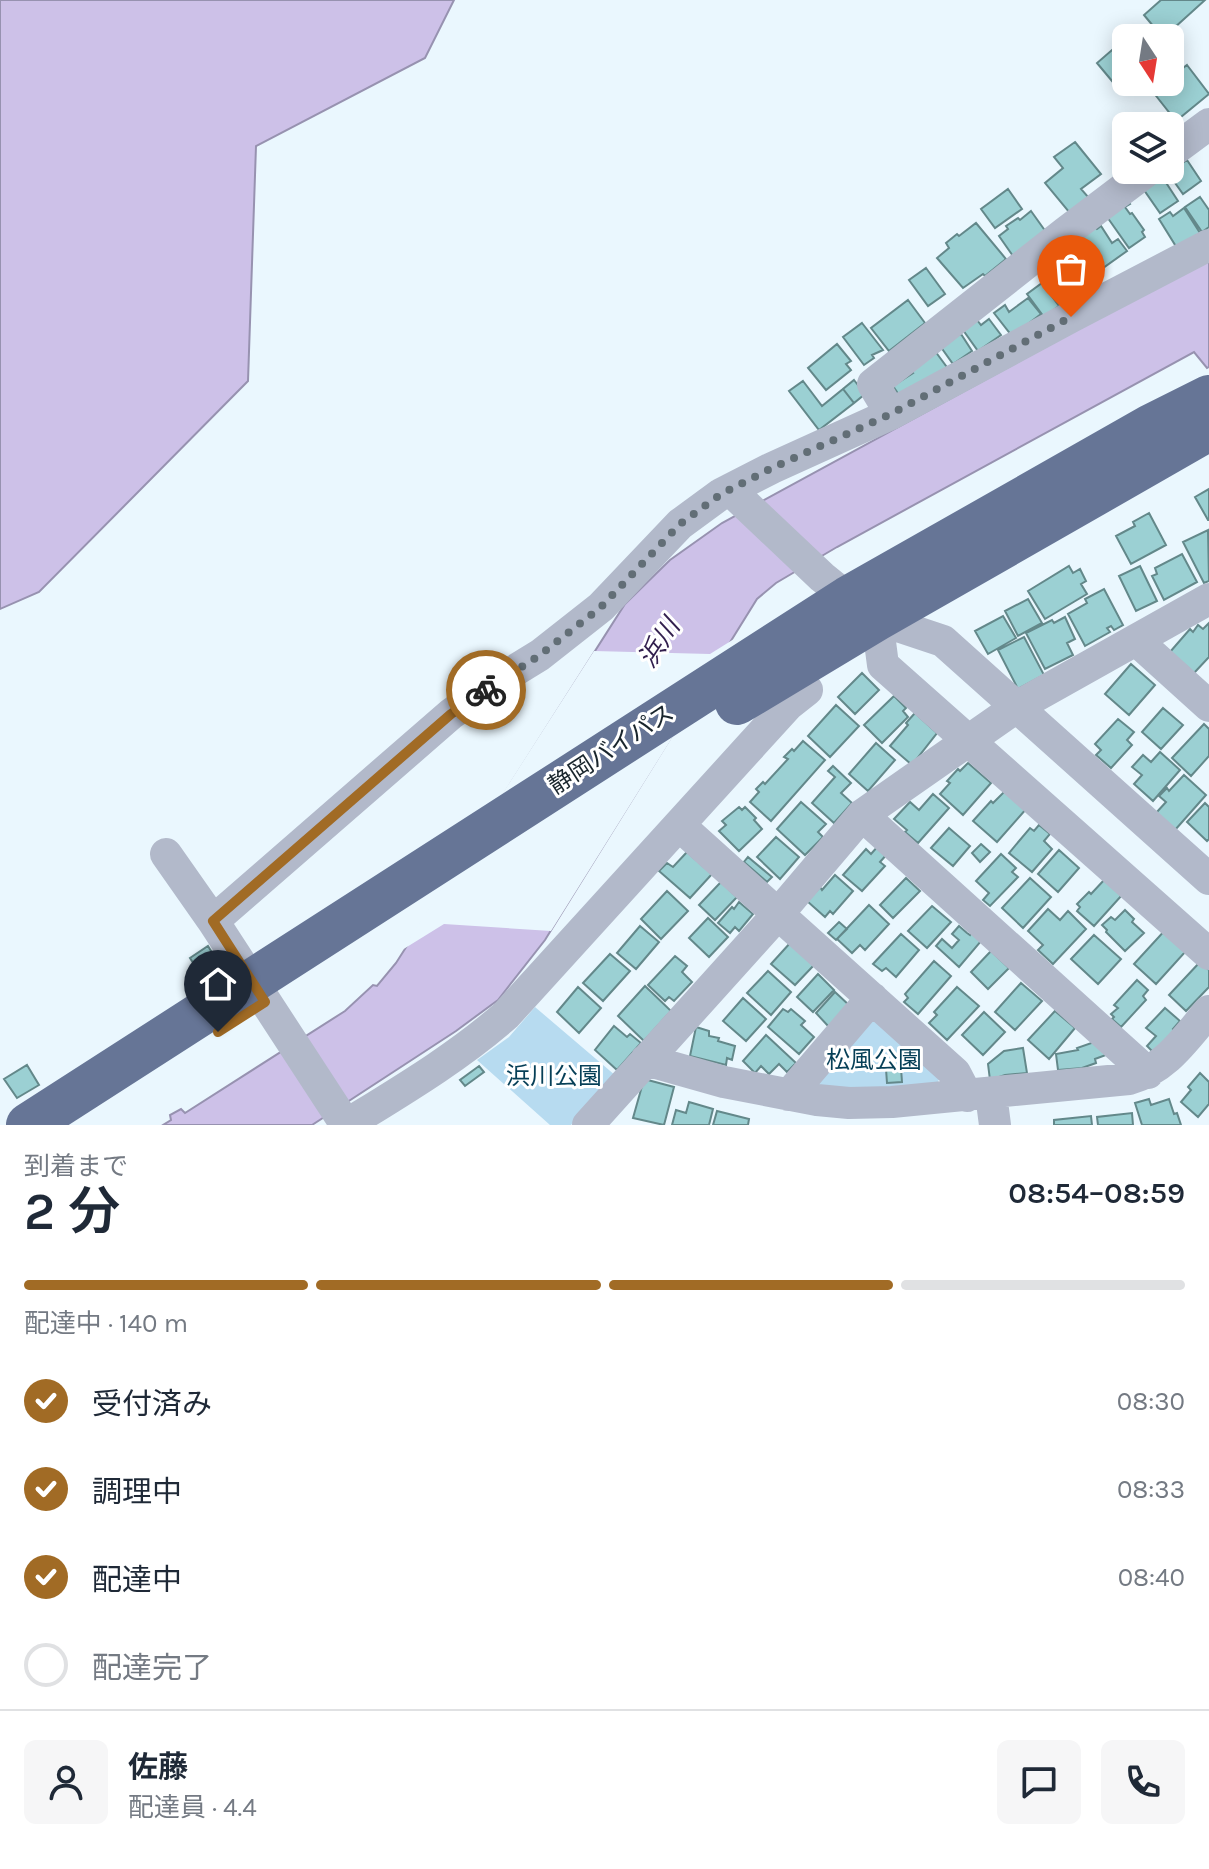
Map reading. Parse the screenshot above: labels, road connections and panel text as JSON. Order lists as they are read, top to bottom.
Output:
{
  "streets": {
    "highway": ["静岡バイパス"]
  },
  "water": ["浜川"],
  "parks": ["松風公園", "浜川公園"],
  "north": "bottom",
  "page": {
    "heading": ["2 分", "到着まで", "08:54–08:59"],
    "panel": ["佐藤", "配達員 · 4.4"],
    "bar": "配達中 · 140 m",
    "list": [
      ["受付済み", "08:30"],
      ["調理中", "08:33"],
      ["配達中", "08:40"],
      "配達完了"
    ]
  }
}
